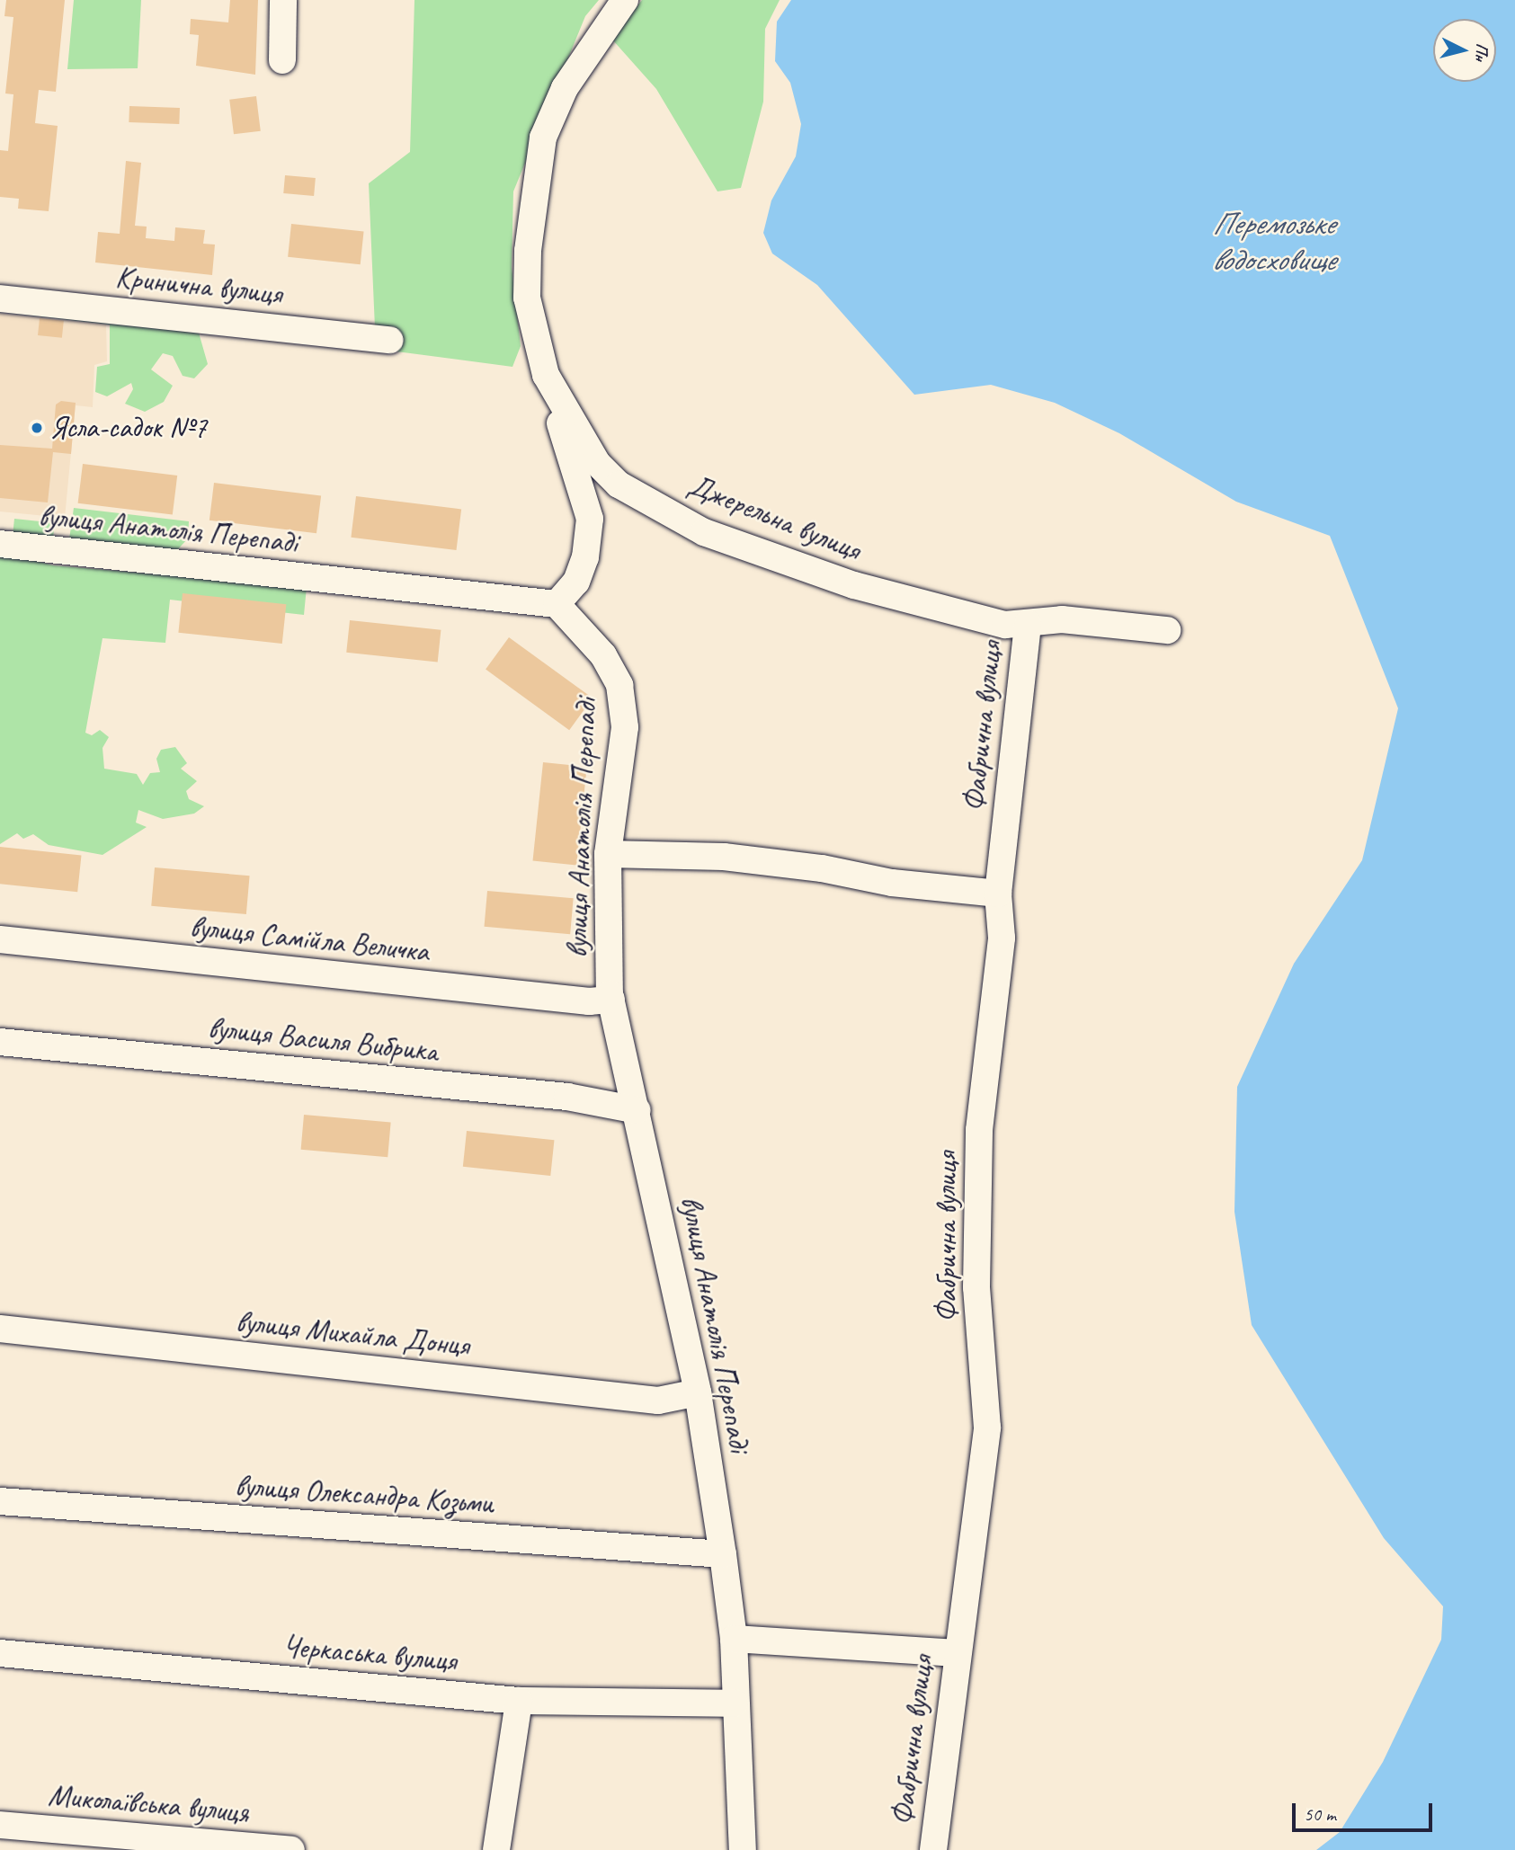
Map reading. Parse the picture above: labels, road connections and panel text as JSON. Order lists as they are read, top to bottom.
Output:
{
  "streets": {
    "street": [
      "Кринична вулиця",
      "Джерельна вулиця",
      "вулиця Анатолія Перепаді",
      "Фабрична вулиця",
      "вулиця Самійла Величка",
      "вулиця Василя Вибрика",
      "вулиця Михайла Донця",
      "вулиця Олександра Козьми",
      "Черкаська вулиця",
      "Миколаївська вулиця"
    ]
  },
  "crossings": [
    ["Джерельна вулиця", "Фабрична вулиця"],
    ["вулиця Анатолія Перепаді", "вулиця Самійла Величка"],
    ["вулиця Анатолія Перепаді", "вулиця Василя Вибрика"],
    ["вулиця Анатолія Перепаді", "вулиця Михайла Донця"],
    ["вулиця Анатолія Перепаді", "вулиця Олександра Козьми"],
    ["вулиця Анатолія Перепаді", "Черкаська вулиця"]
  ],
  "water": ["Перемозьке водосховище"],
  "places": ["Ясла-садок №7"],
  "scale_bar": "50 m",
  "north": "right"
}
